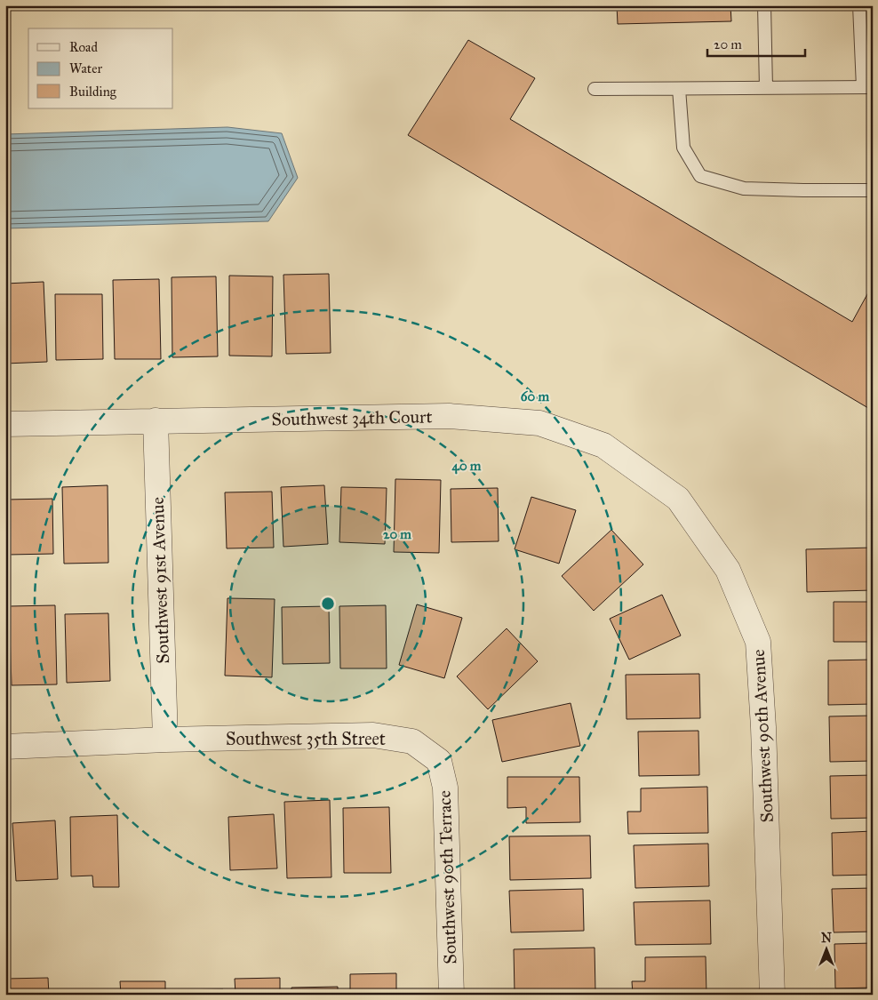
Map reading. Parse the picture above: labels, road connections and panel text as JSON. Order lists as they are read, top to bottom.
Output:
{
  "streets": {
    "street": [
      "Southwest 34th Court",
      "Southwest 91st Avenue",
      "Southwest 90th Avenue",
      "Southwest 35th Street",
      "Southwest 90th Terrace"
    ]
  },
  "crossings": [
    ["Southwest 34th Court", "Southwest 91st Avenue"],
    ["Southwest 34th Court", "Southwest 90th Avenue"],
    ["Southwest 91st Avenue", "Southwest 35th Street"],
    ["Southwest 35th Street", "Southwest 90th Terrace"]
  ],
  "legend": ["Road", "Water", "Building"],
  "scale_bar": "20 m",
  "north": "top",
  "rings": ["60 m", "40 m", "20 m"]
}
